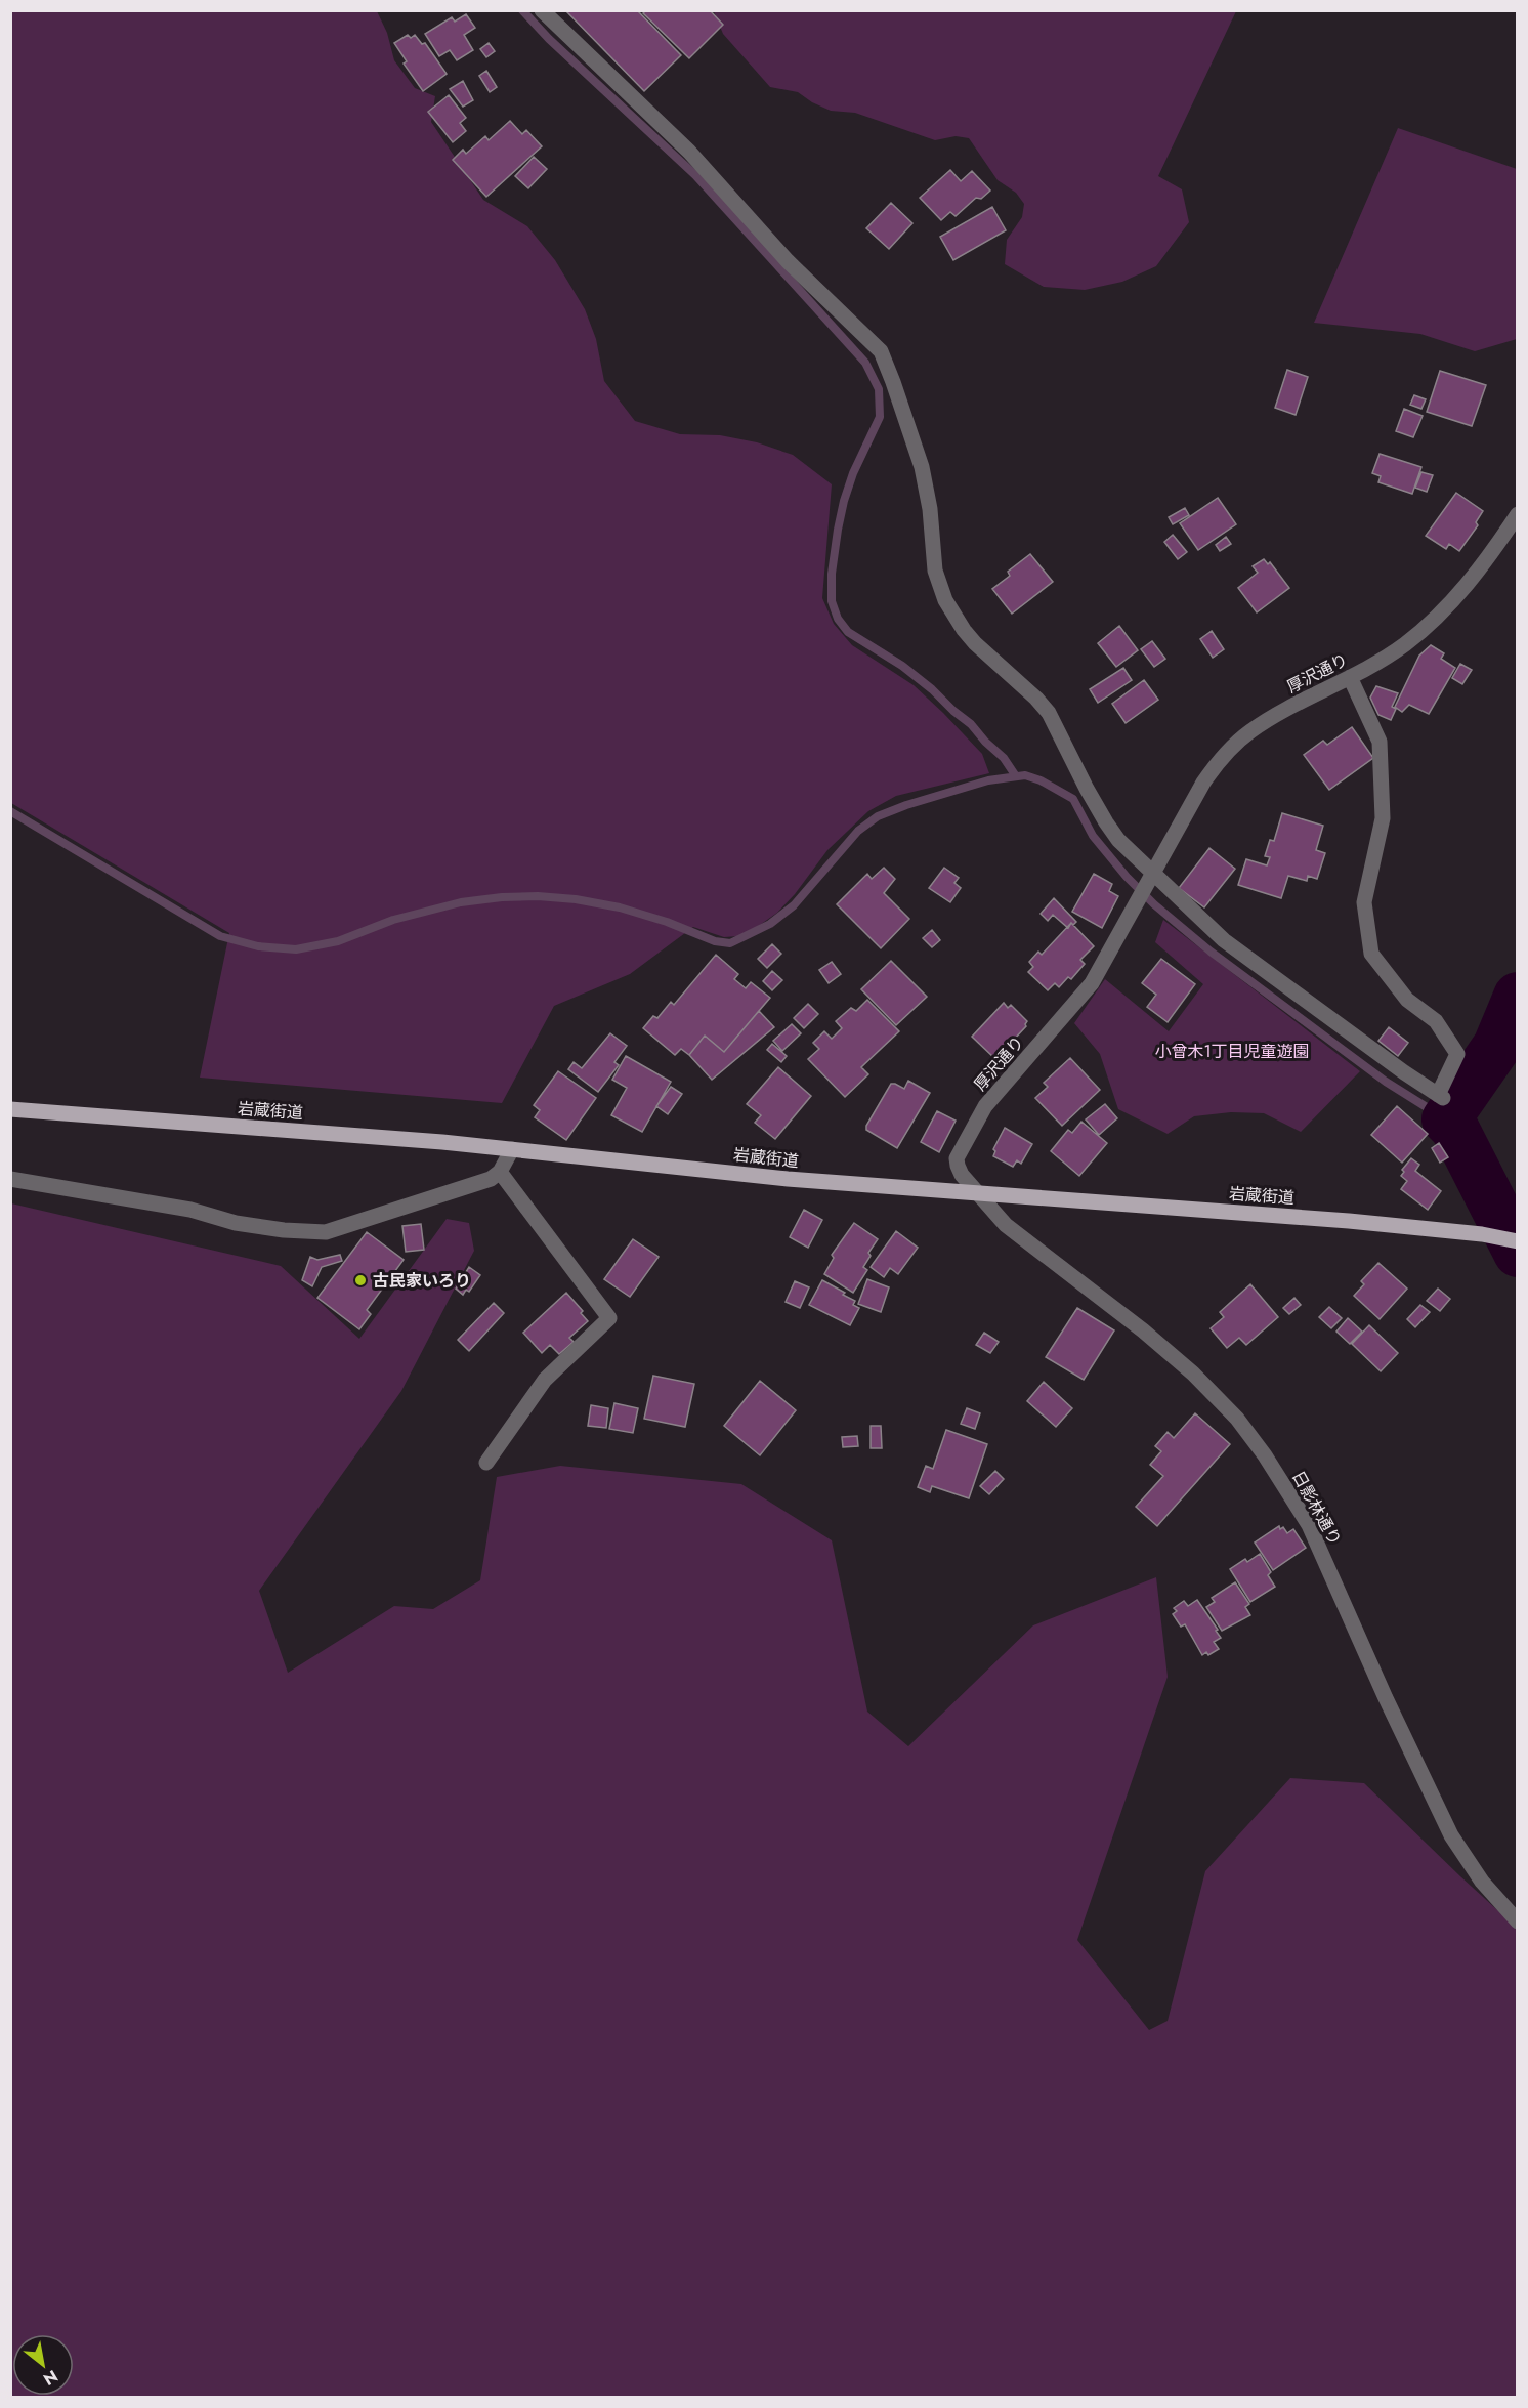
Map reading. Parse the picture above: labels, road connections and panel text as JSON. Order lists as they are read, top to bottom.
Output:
{
  "streets": {
    "main road": ["岩蔵街道"],
    "street": ["厚沢通り", "日影林通り"]
  },
  "crossings": [
    ["厚沢通り", "岩蔵街道"],
    ["厚沢通り", "日影林通り"],
    ["岩蔵街道", "日影林通り"]
  ],
  "parks": ["小曾木1丁目児童遊園"],
  "places": ["古民家いろり"],
  "north": "bottom right"
}
